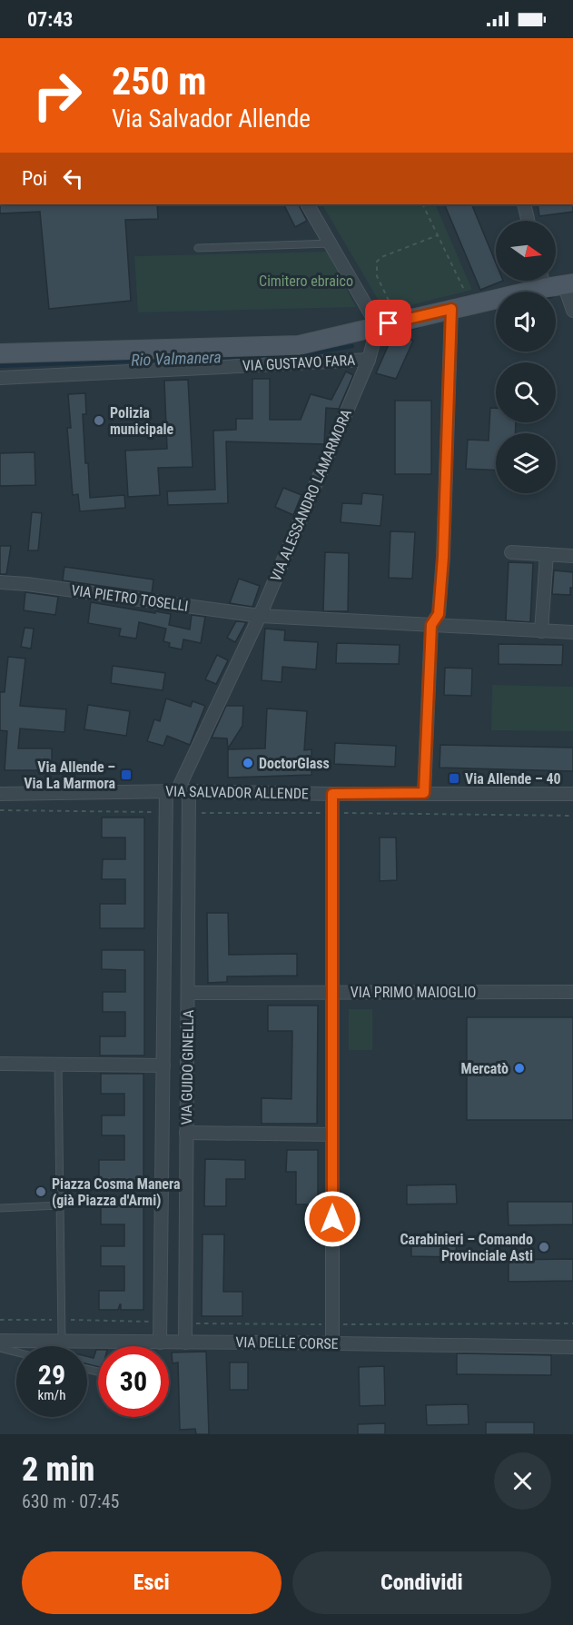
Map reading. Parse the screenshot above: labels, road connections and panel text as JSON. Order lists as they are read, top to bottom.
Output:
{
  "streets": {
    "street": [
      "VIA GUSTAVO FARA",
      "VIA ALESSANDRO LAMARMORA",
      "VIA PIETRO TOSELLI",
      "VIA SALVADOR ALLENDE",
      "VIA PRIMO MAIOGLIO",
      "VIA GUIDO GINELLA",
      "VIA DELLE CORSE"
    ]
  },
  "crossings": [
    ["VIA GUSTAVO FARA", "VIA ALESSANDRO LAMARMORA"],
    ["VIA ALESSANDRO LAMARMORA", "VIA PIETRO TOSELLI"],
    ["VIA ALESSANDRO LAMARMORA", "VIA SALVADOR ALLENDE"],
    ["VIA ALESSANDRO LAMARMORA", "VIA GUIDO GINELLA"],
    ["VIA SALVADOR ALLENDE", "VIA GUIDO GINELLA"],
    ["VIA PRIMO MAIOGLIO", "VIA GUIDO GINELLA"],
    ["VIA GUIDO GINELLA", "VIA DELLE CORSE"]
  ],
  "water": ["Rio Valmanera"],
  "parks": ["Cimitero ebraico"],
  "places": {
    "other": [
      "Polizia municipale",
      "DoctorGlass",
      "Mercatò",
      "Piazza Cosma Manera (già Piazza d'Armi)",
      "Carabinieri – Comando Provinciale Asti"
    ],
    "transit": ["Via Allende – Via La Marmora", "Via Allende – 40"]
  },
  "north": "right",
  "page": {
    "status": "07:43",
    "turn": ["250 m", "Via Salvador Allende"],
    "then": "Poi",
    "speed": "29 km/h",
    "limit": "30",
    "heading": ["2 min", "630 m · 07:45"],
    "buttons": ["Esci", "Condividi"]
  }
}
